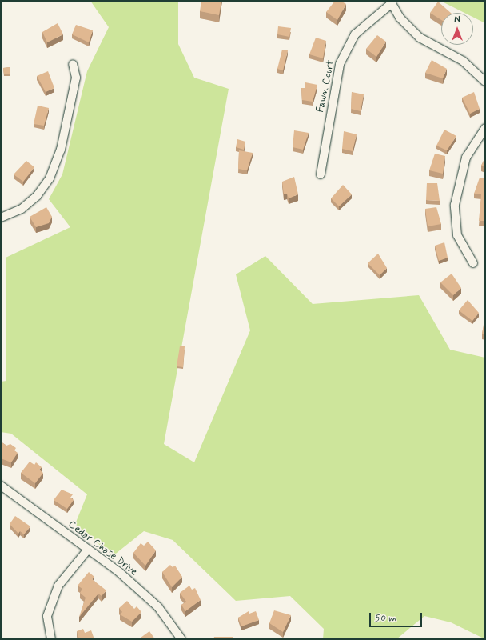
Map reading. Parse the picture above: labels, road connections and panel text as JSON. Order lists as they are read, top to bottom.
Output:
{
  "streets": {
    "street": ["Fawn Court", "Cedar Chase Drive"]
  },
  "scale_bar": "50 m",
  "north": "top"
}
